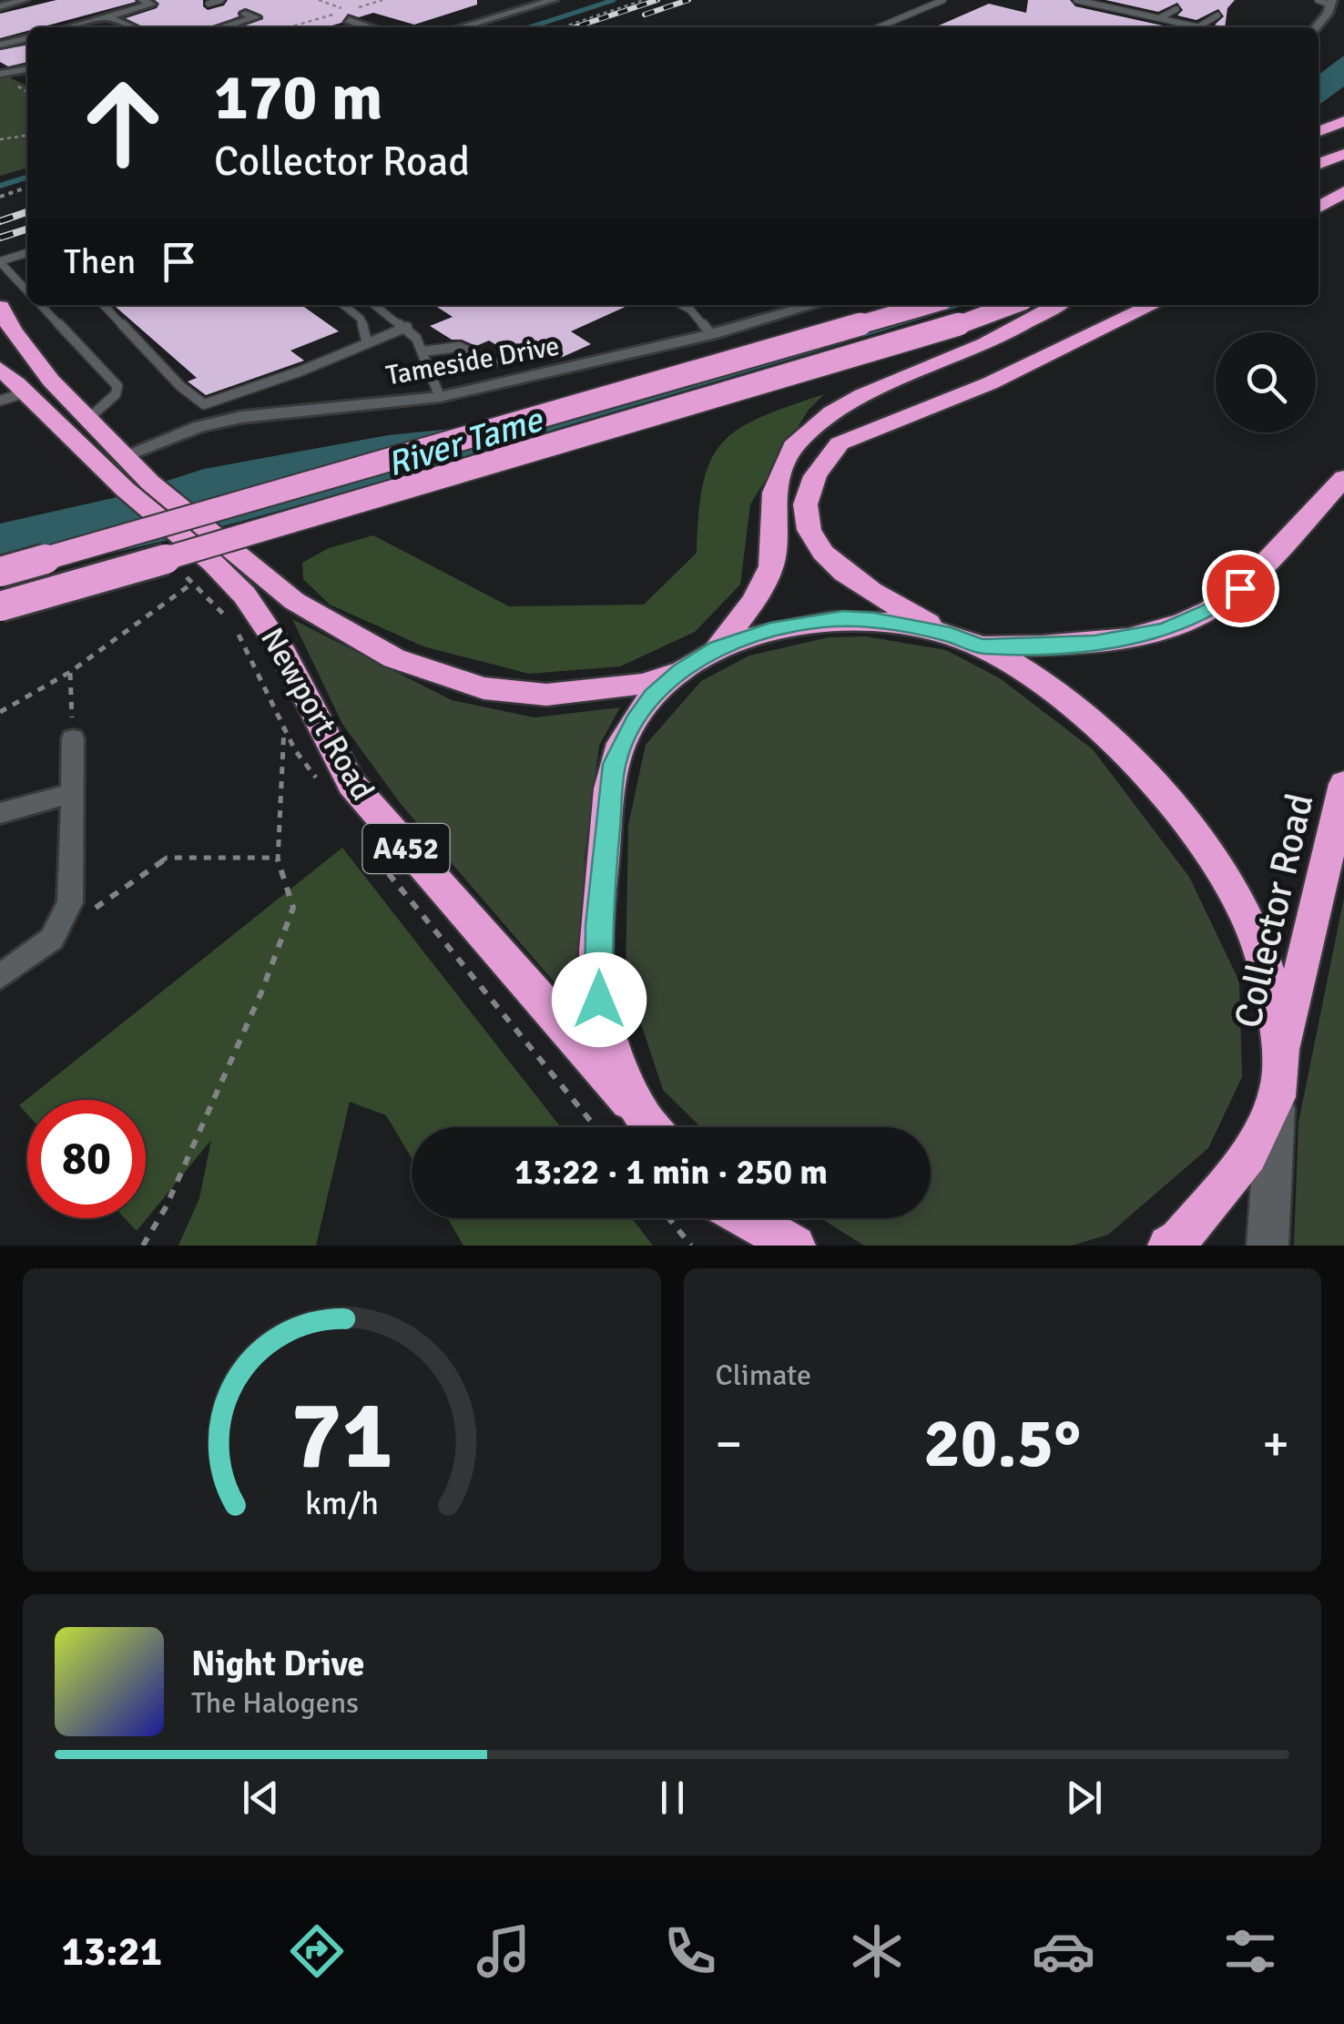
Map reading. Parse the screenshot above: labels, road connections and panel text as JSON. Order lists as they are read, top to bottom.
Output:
{
  "streets": {
    "highway": ["Newport Road", "A452", "Collector Road"],
    "street": ["Tameside Drive"]
  },
  "crossings": [
    ["Tameside Drive", "A452"],
    ["Newport Road", "A452"]
  ],
  "water": ["River Tame"],
  "page": {
    "turn": ["170 m", "Collector Road"],
    "then": "Then",
    "limit": "80",
    "trip": "13:22 · 1 min · 250 m",
    "tile": "Climate",
    "heat": ["−", "20.5°", "+"],
    "song": ["Night Drive", "The Halogens"],
    "tabs": "13:21",
    "gauge": ["71", "km/h"]
  }
}
